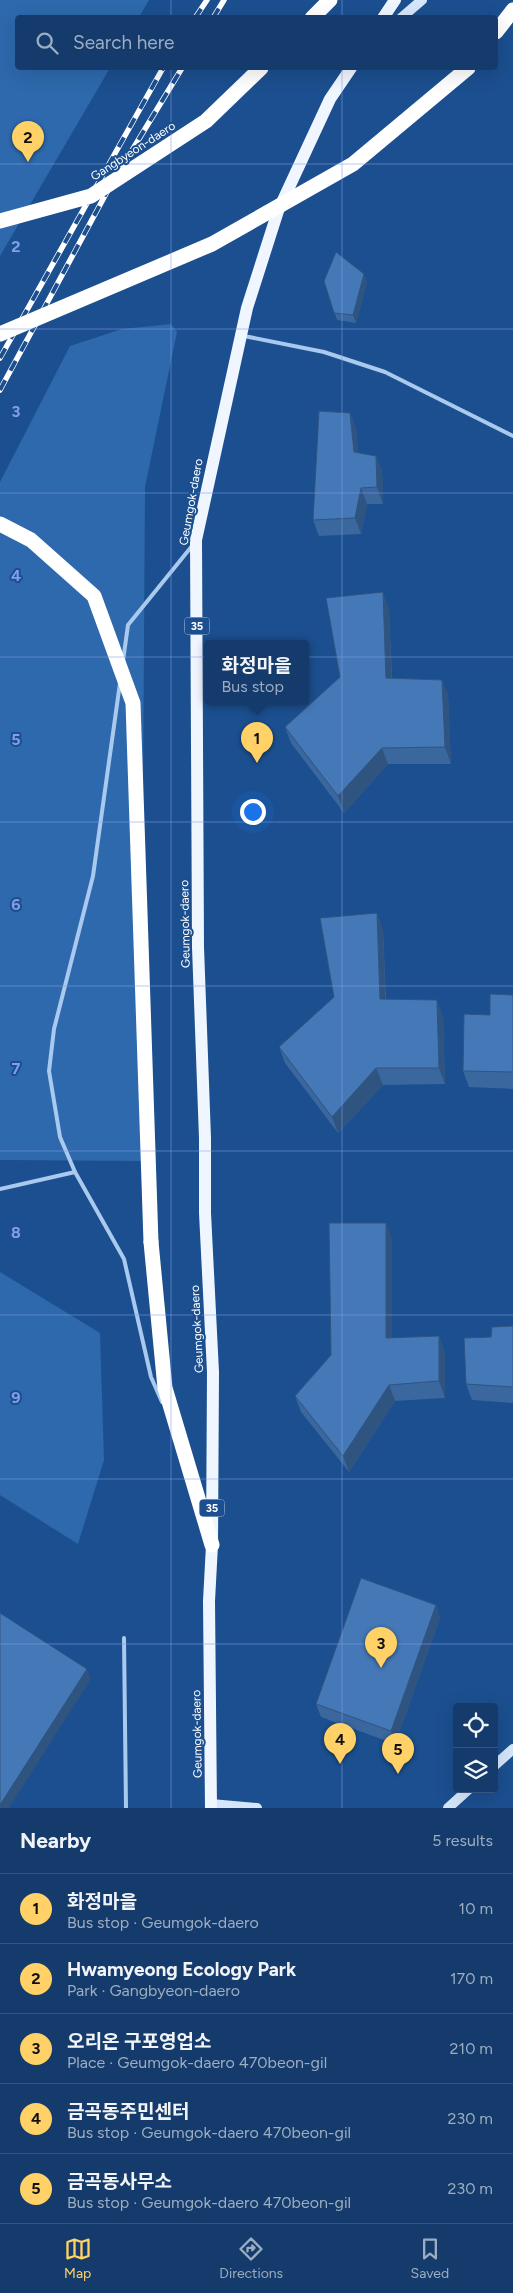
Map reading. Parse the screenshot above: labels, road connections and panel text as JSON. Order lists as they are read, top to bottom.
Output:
{
  "streets": {
    "highway": ["Gangbyeon-daero"],
    "main road": ["Geumgok-daero", "35"]
  },
  "page": {
    "search": "Search here",
    "pins": [
      "2",
      "1",
      "3",
      "4",
      "5"
    ],
    "popup": ["화정마을", "Bus stop"],
    "heading": ["Nearby", "5 results"],
    "list": [
      {
        "mark": "1",
        "name": "화정마을",
        "note": "Bus stop · Geumgok-daero",
        "value": "10 m"
      },
      {
        "mark": "2",
        "name": "Hwamyeong Ecology Park",
        "note": "Park · Gangbyeon-daero",
        "value": "170 m"
      },
      {
        "mark": "3",
        "name": "오리온 구포영업소",
        "note": "Place · Geumgok-daero 470beon-gil",
        "value": "210 m"
      },
      {
        "mark": "4",
        "name": "금곡동주민센터",
        "note": "Bus stop · Geumgok-daero 470beon-gil",
        "value": "230 m"
      },
      {
        "mark": "5",
        "name": "금곡동사무소",
        "note": "Bus stop · Geumgok-daero 470beon-gil",
        "value": "230 m"
      }
    ],
    "nav": ["Map", "Directions", "Saved"]
  },
  "grid": {
    "rows": [
      "2",
      "3",
      "4",
      "5",
      "6",
      "7",
      "8",
      "9"
    ]
  }
}
